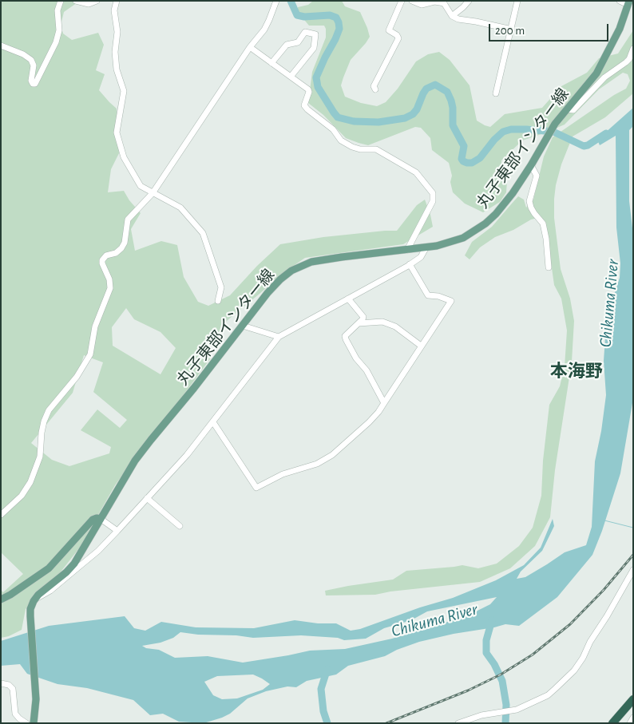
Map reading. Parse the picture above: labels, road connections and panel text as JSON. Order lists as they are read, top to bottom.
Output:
{
  "streets": {
    "main road": ["丸子東部インター線"]
  },
  "districts": ["本海野"],
  "water": ["Chikuma River"],
  "scale_bar": "200 m"
}
